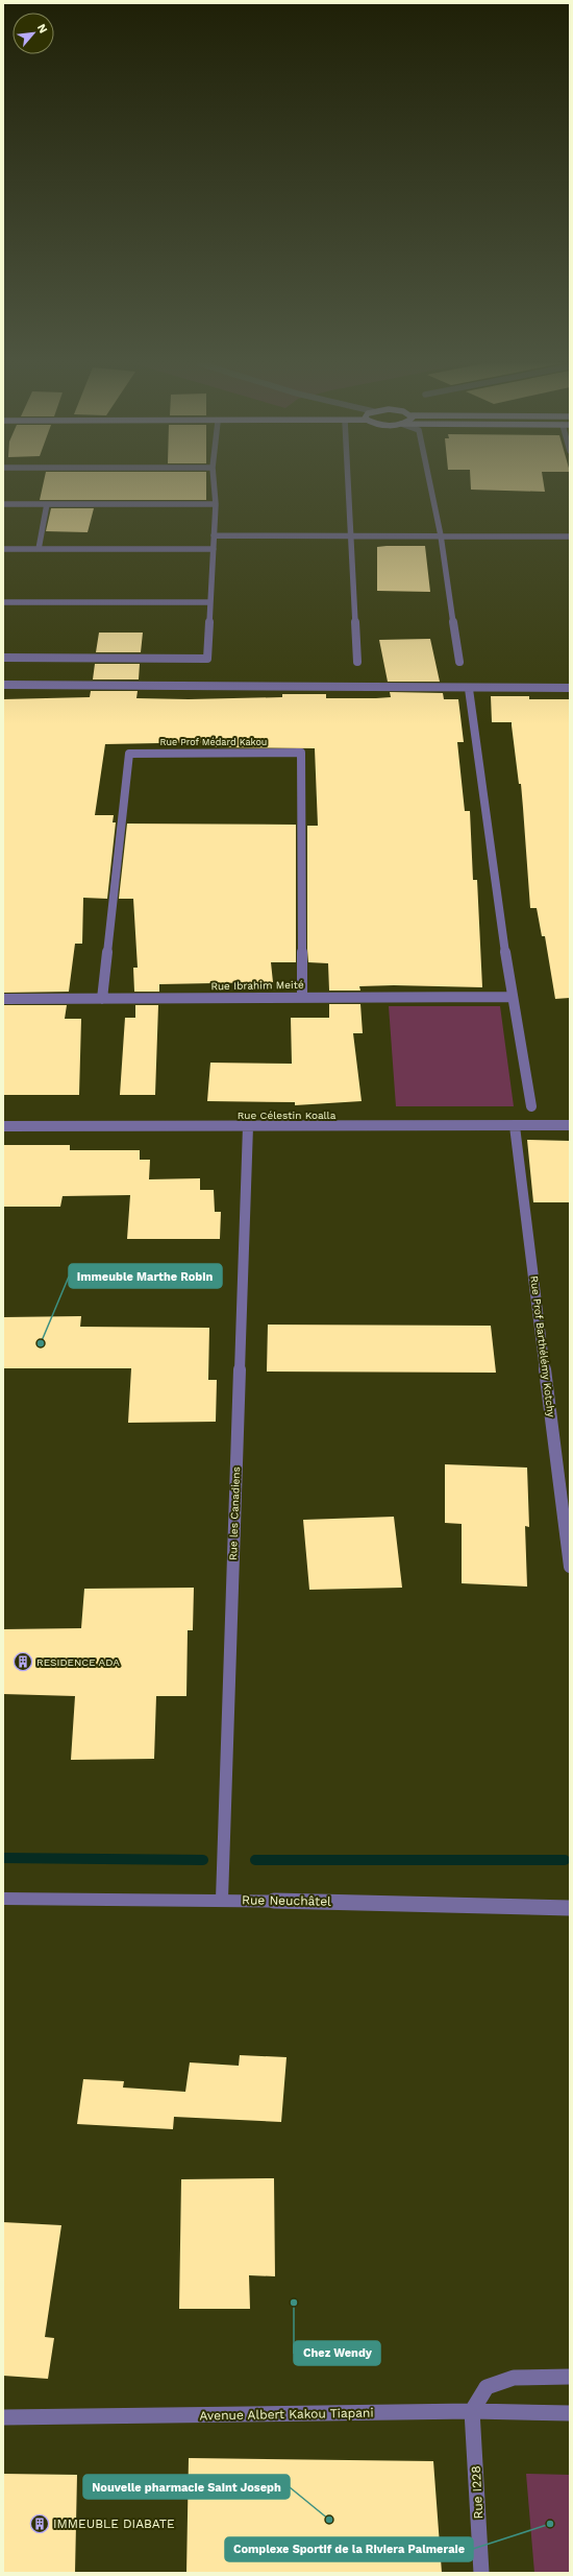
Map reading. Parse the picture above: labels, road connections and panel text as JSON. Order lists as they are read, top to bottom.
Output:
{
  "streets": {
    "street": [
      "Rue Prof Médard Kakou",
      "Rue Ibrahim Meité",
      "Rue Célestin Koalla",
      "Rue Prof Barthélémy Kotchy",
      "Rue les Canadiens",
      "Rue Neuchâtel",
      "Avenue Albert Kakou Tiapani",
      "Rue I228"
    ]
  },
  "crossings": [
    ["Rue Prof Médard Kakou", "Rue Ibrahim Meité"],
    ["Rue Célestin Koalla", "Rue Prof Barthélémy Kotchy"],
    ["Rue Célestin Koalla", "Rue les Canadiens"],
    ["Rue les Canadiens", "Rue Neuchâtel"],
    ["Avenue Albert Kakou Tiapani", "Rue I228"]
  ],
  "places": {
    "other": [
      "Immeuble Marthe Robin",
      "Chez Wendy",
      "Nouvelle pharmacie Saint Joseph",
      "Complexe Sportif de la Riviera Palmeraie"
    ],
    "building": ["RESIDENCE ADA", "IMMEUBLE DIABATE"]
  },
  "north": "top right"
}
